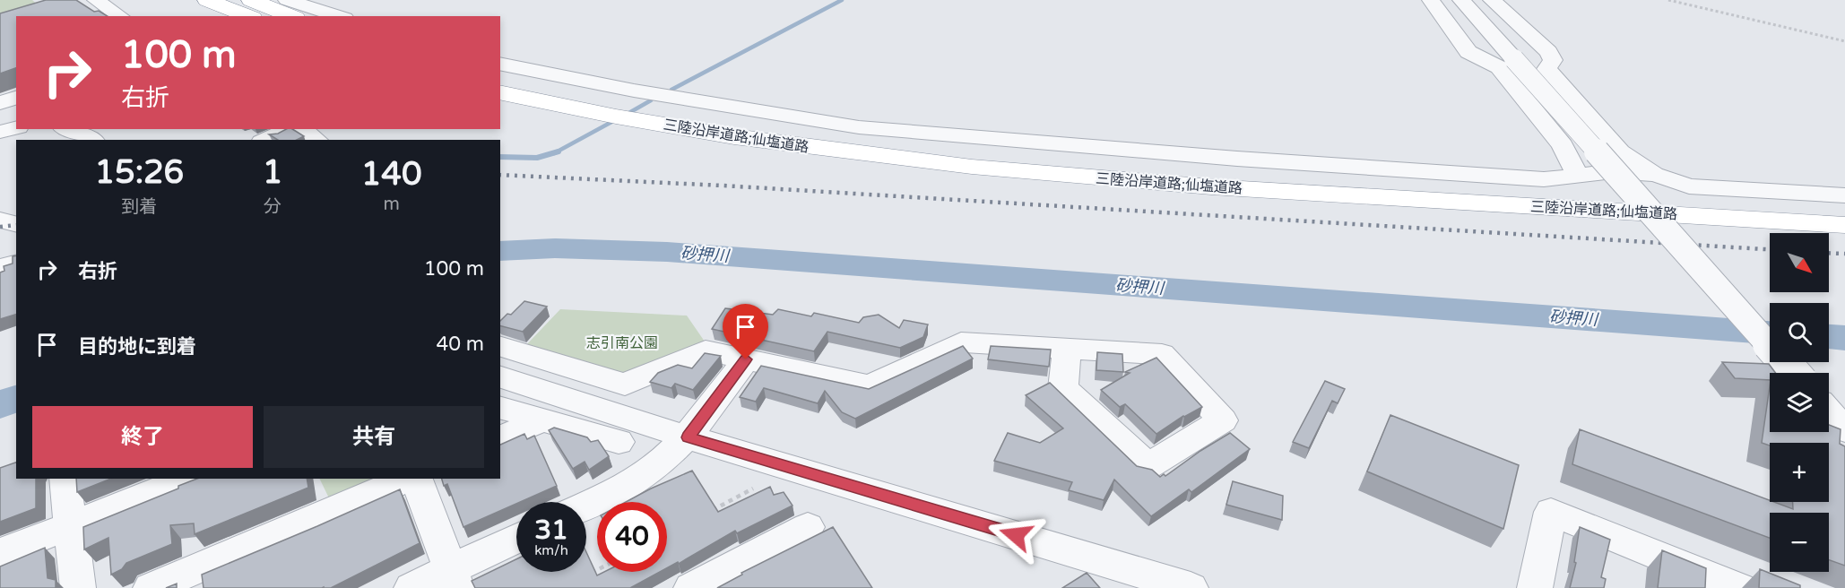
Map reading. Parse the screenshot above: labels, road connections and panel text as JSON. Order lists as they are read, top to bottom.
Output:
{
  "streets": {
    "highway": ["三陸沿岸道路;仙塩道路"]
  },
  "water": ["砂押川"],
  "parks": ["志引南公園"],
  "north": "bottom right",
  "page": {
    "turn": ["100 m", "右折"],
    "eta": [
      "15:26",
      "到着",
      "1",
      "分",
      "140",
      "m"
    ],
    "list": [
      {
        "name": "右折",
        "value": "100 m"
      },
      {
        "name": "目的地に到着",
        "value": "40 m"
      }
    ],
    "map_buttons": ["+", "−"],
    "buttons": ["終了", "共有"],
    "speed": "31 km/h",
    "limit": "40"
  }
}
